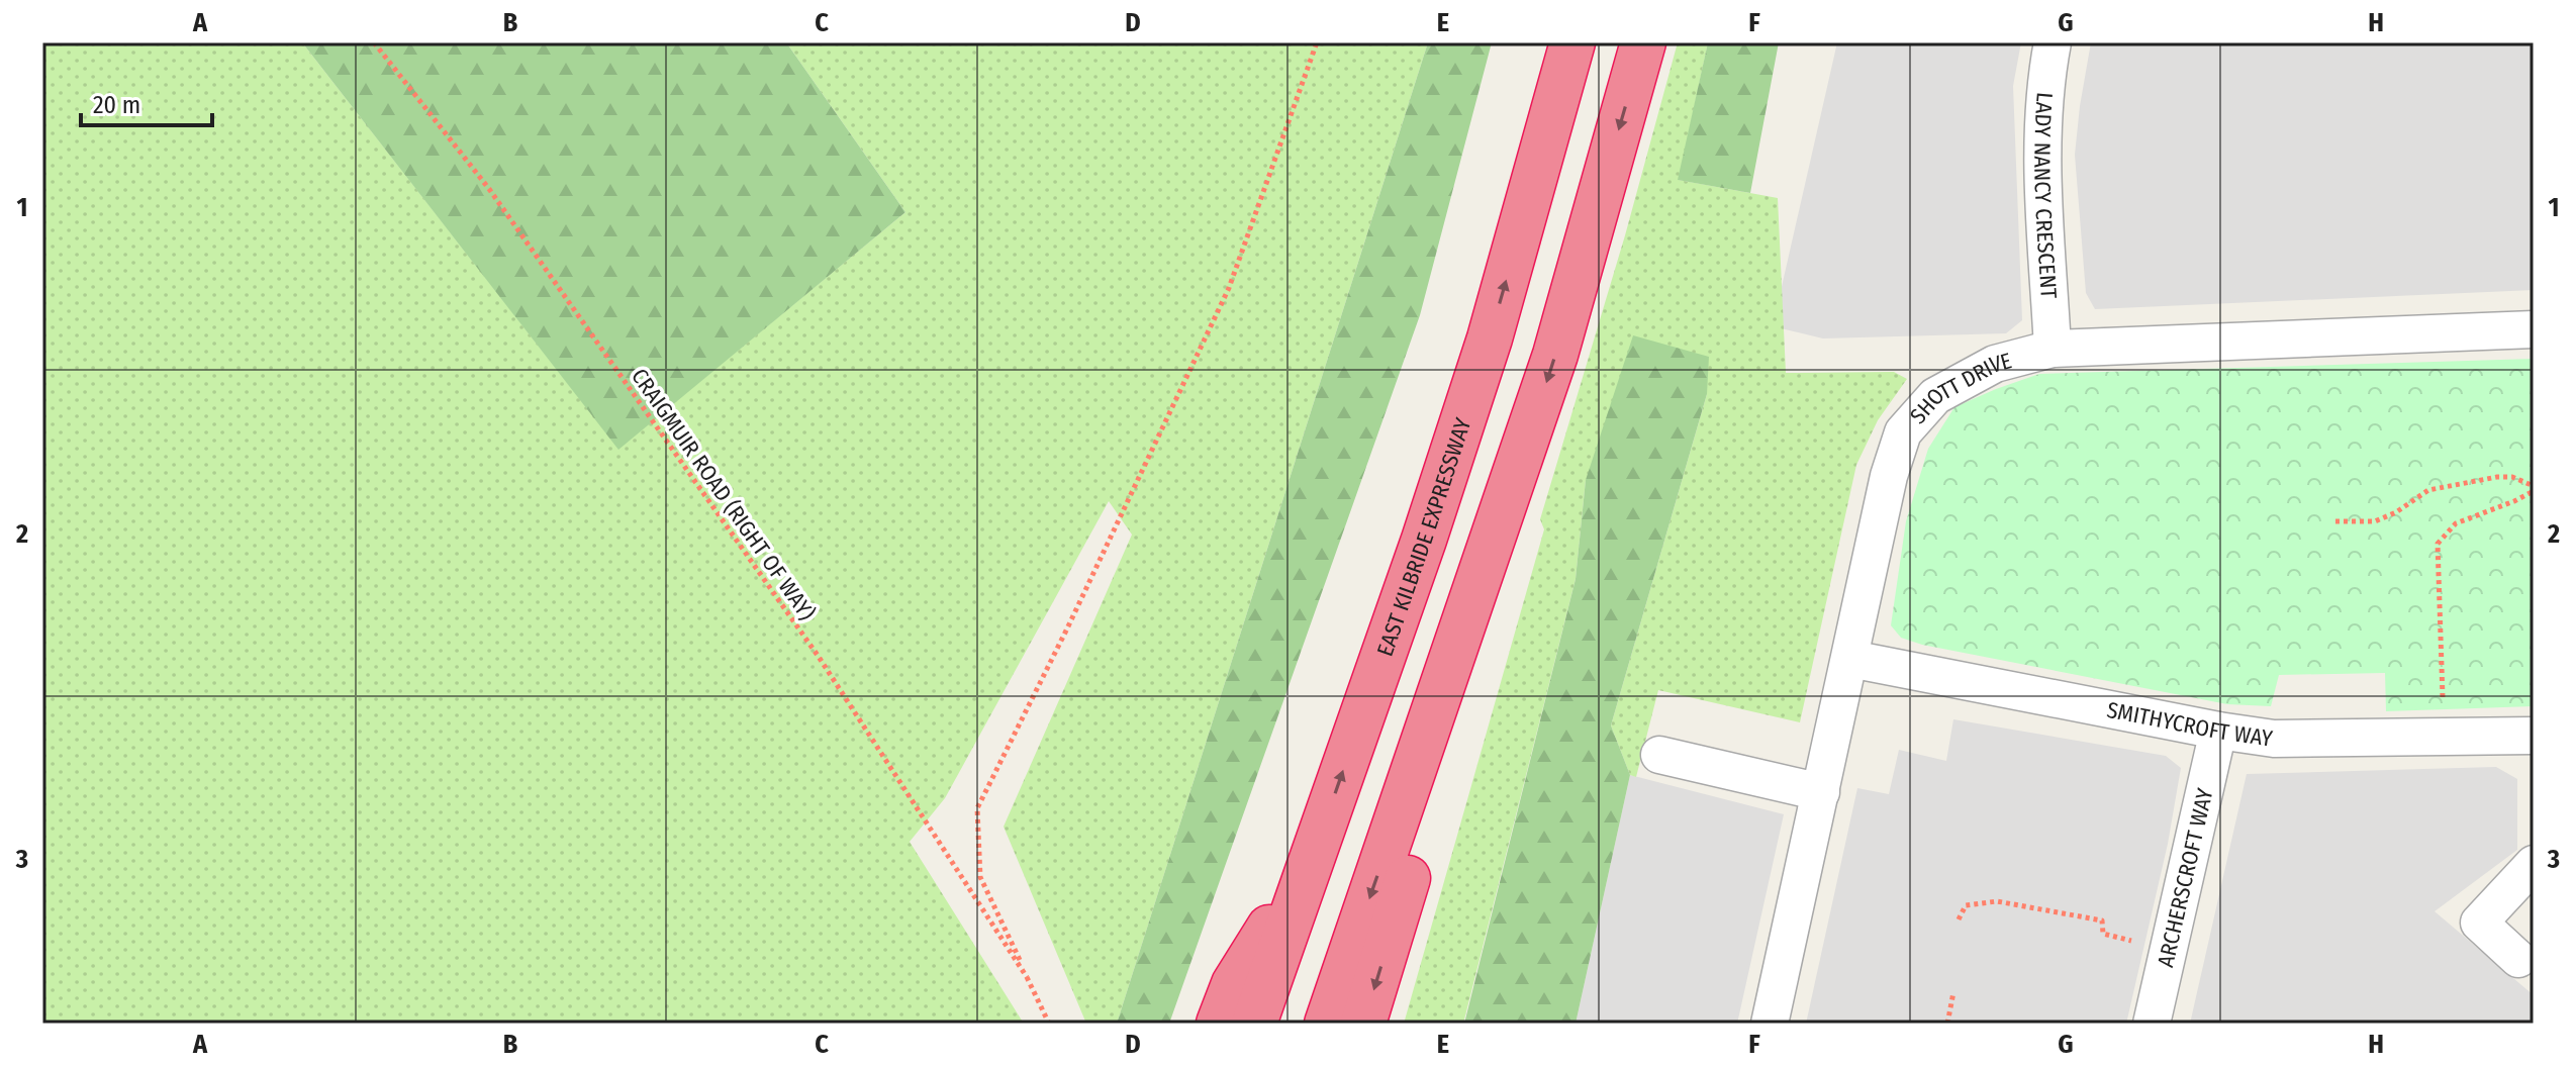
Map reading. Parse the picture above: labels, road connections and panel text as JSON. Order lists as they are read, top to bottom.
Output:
{
  "streets": {
    "highway": ["EAST KILBRIDE EXPRESSWAY"],
    "street": [
      "LADY NANCY CRESCENT",
      "SHOTT DRIVE",
      "SMITHYCROFT WAY",
      "ARCHERSCROFT WAY"
    ],
    "path": ["CRAIGMUIR ROAD (RIGHT OF WAY)"]
  },
  "crossings": [
    ["LADY NANCY CRESCENT", "SHOTT DRIVE"],
    ["SHOTT DRIVE", "SMITHYCROFT WAY"],
    ["SMITHYCROFT WAY", "ARCHERSCROFT WAY"]
  ],
  "scale_bar": "20 m",
  "grid": {
    "columns": [
      "A",
      "B",
      "C",
      "D",
      "E",
      "F",
      "G",
      "H"
    ],
    "rows": ["1", "2", "3"]
  }
}
